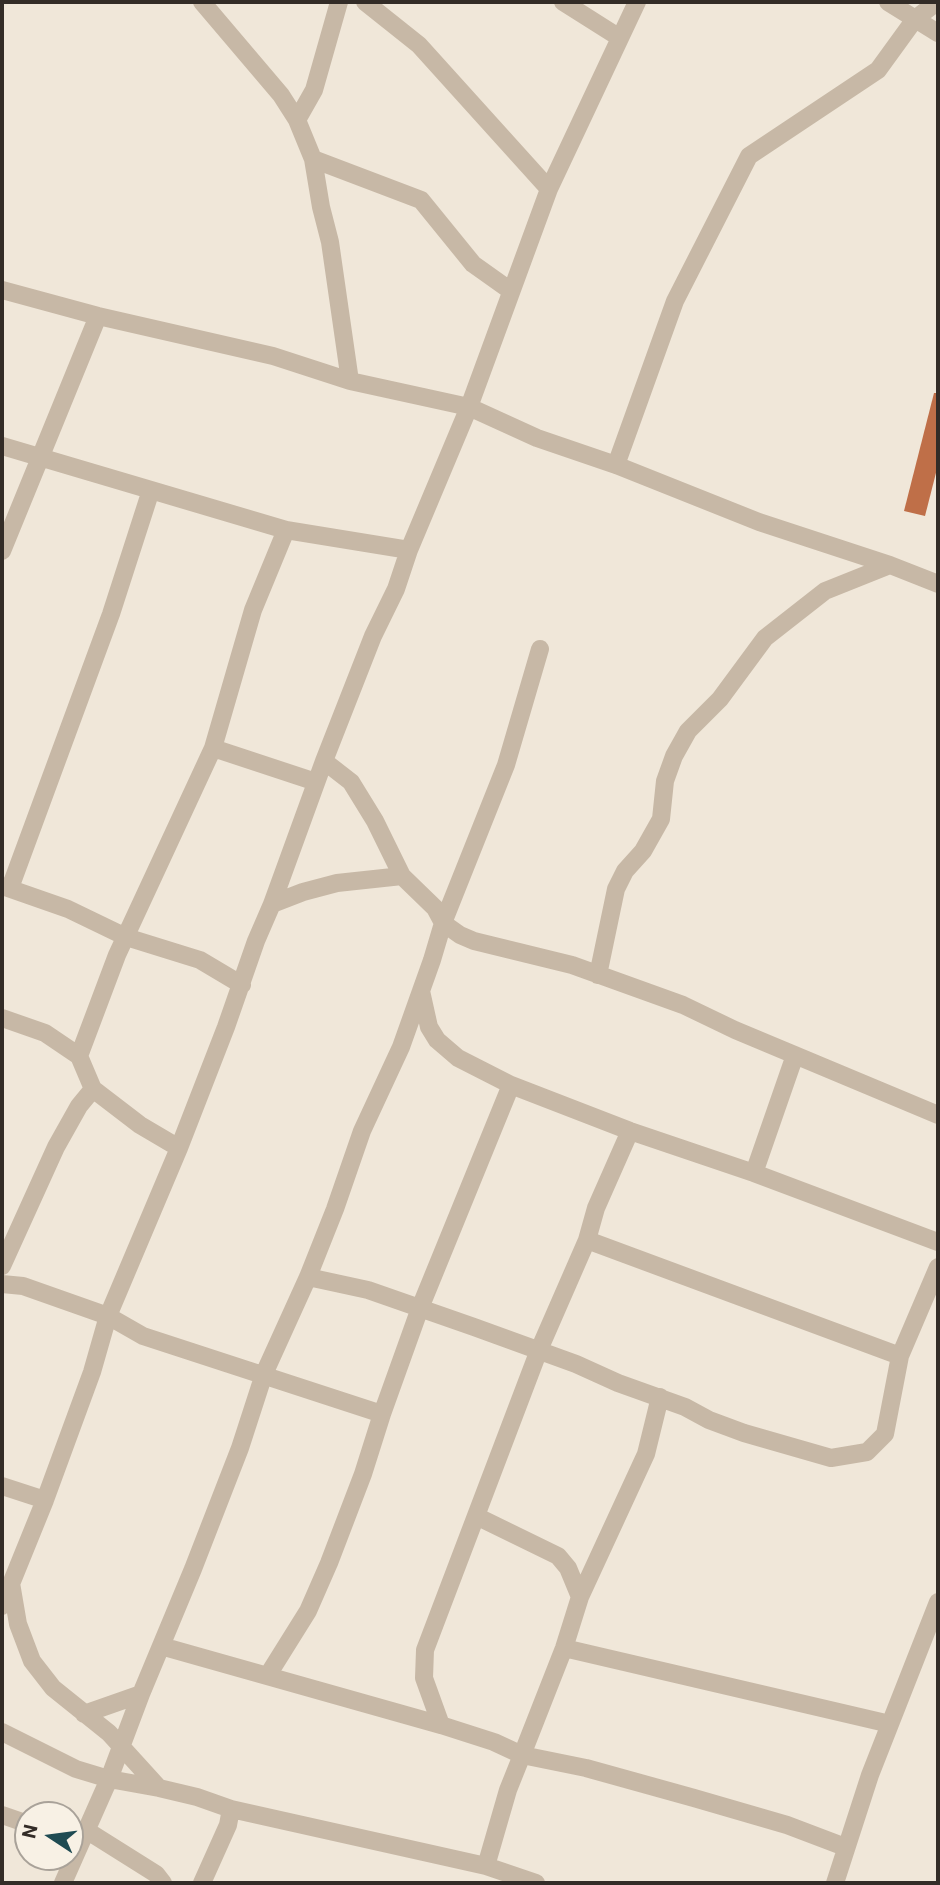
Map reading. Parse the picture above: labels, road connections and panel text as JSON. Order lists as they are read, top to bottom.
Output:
{
  "north": "left"
}
